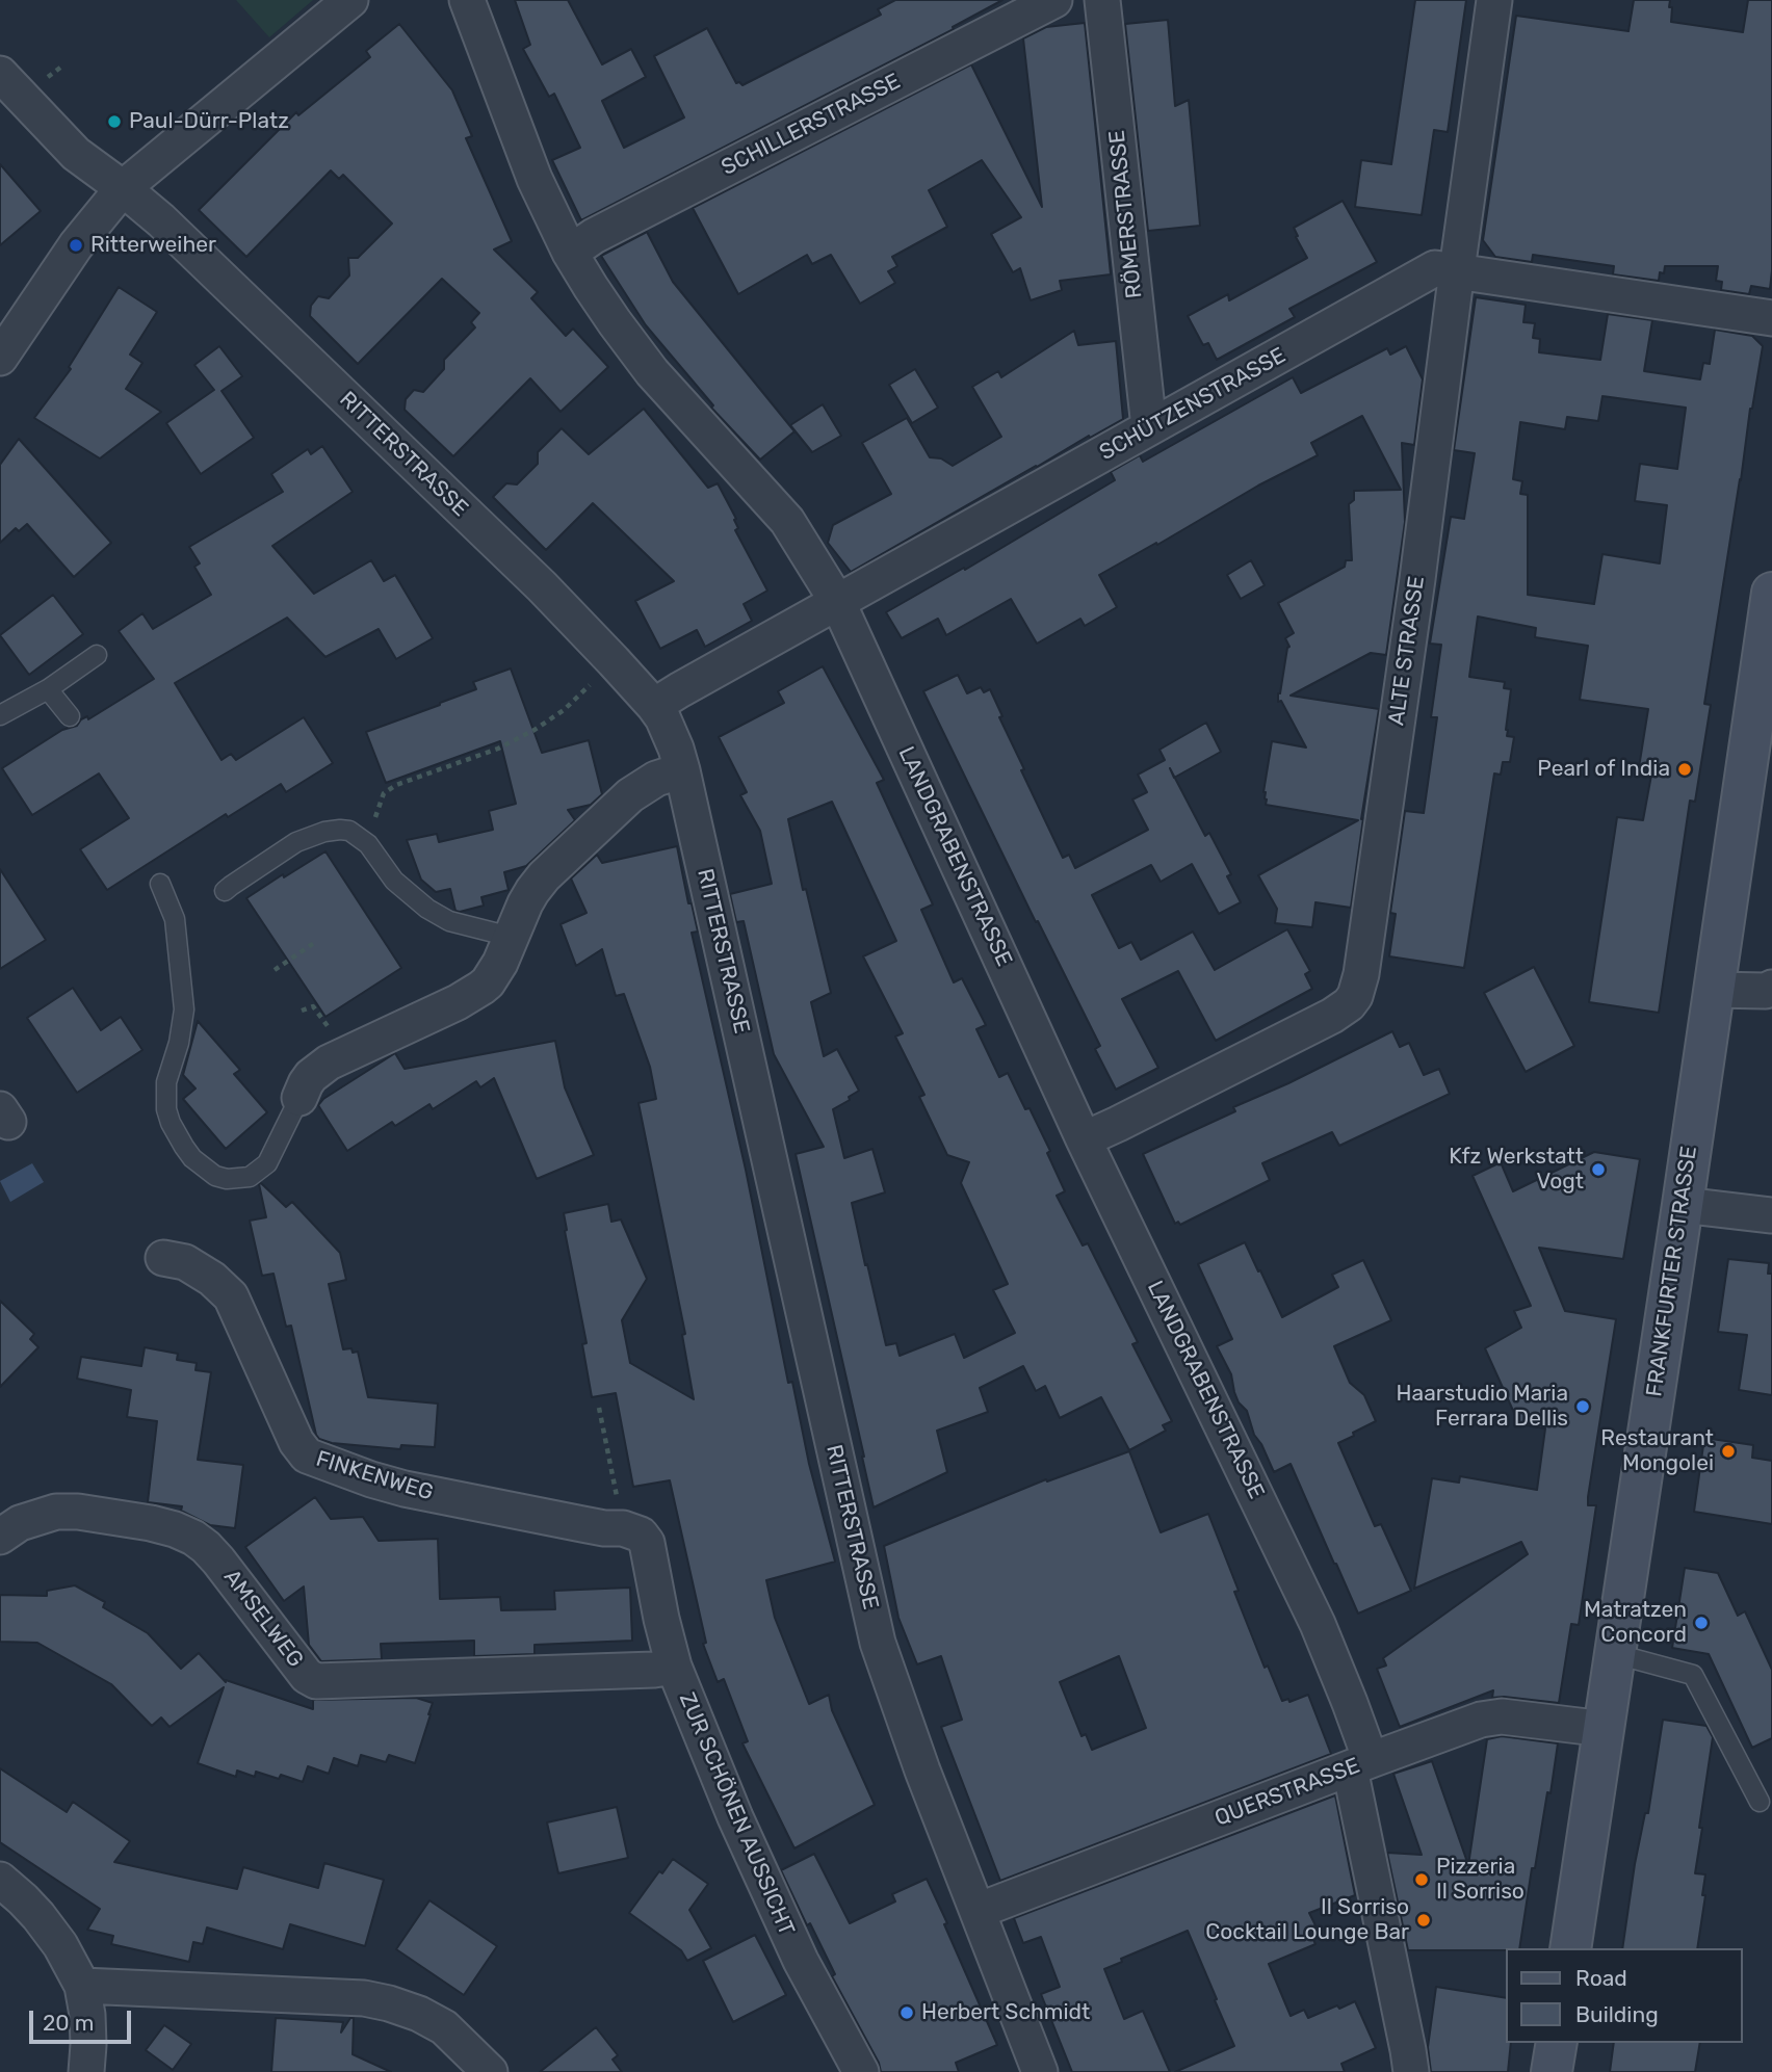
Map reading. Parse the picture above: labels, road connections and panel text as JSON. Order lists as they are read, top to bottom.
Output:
{
  "streets": {
    "main road": ["FRANKFURTER STRASSE"],
    "street": [
      "SCHILLERSTRASSE",
      "RÖMERSTRASSE",
      "SCHÜTZENSTRASSE",
      "RITTERSTRASSE",
      "ALTE STRASSE",
      "LANDGRABENSTRASSE",
      "FINKENWEG",
      "AMSELWEG",
      "QUERSTRASSE",
      "ZUR SCHÖNEN AUSSICHT"
    ]
  },
  "crossings": [
    ["SCHILLERSTRASSE", "LANDGRABENSTRASSE"],
    ["RÖMERSTRASSE", "SCHÜTZENSTRASSE"],
    ["SCHÜTZENSTRASSE", "RITTERSTRASSE"],
    ["SCHÜTZENSTRASSE", "ALTE STRASSE"],
    ["SCHÜTZENSTRASSE", "LANDGRABENSTRASSE"],
    ["RITTERSTRASSE", "QUERSTRASSE"],
    ["ALTE STRASSE", "LANDGRABENSTRASSE"],
    ["LANDGRABENSTRASSE", "QUERSTRASSE"],
    ["FRANKFURTER STRASSE", "QUERSTRASSE"],
    ["FINKENWEG", "ZUR SCHÖNEN AUSSICHT"],
    ["AMSELWEG", "ZUR SCHÖNEN AUSSICHT"]
  ],
  "places": [
    "Paul-Dürr-Platz",
    "Ritterweiher",
    "Pearl of India",
    "Kfz Werkstatt Vogt",
    "Haarstudio Maria Ferrara Dellis",
    "Restaurant Mongolei",
    "Matratzen Concord",
    "Pizzeria Il Sorriso",
    "Il Sorriso Cocktail Lounge Bar",
    "Herbert Schmidt"
  ],
  "legend": ["Road", "Building"],
  "scale_bar": "20 m"
}
